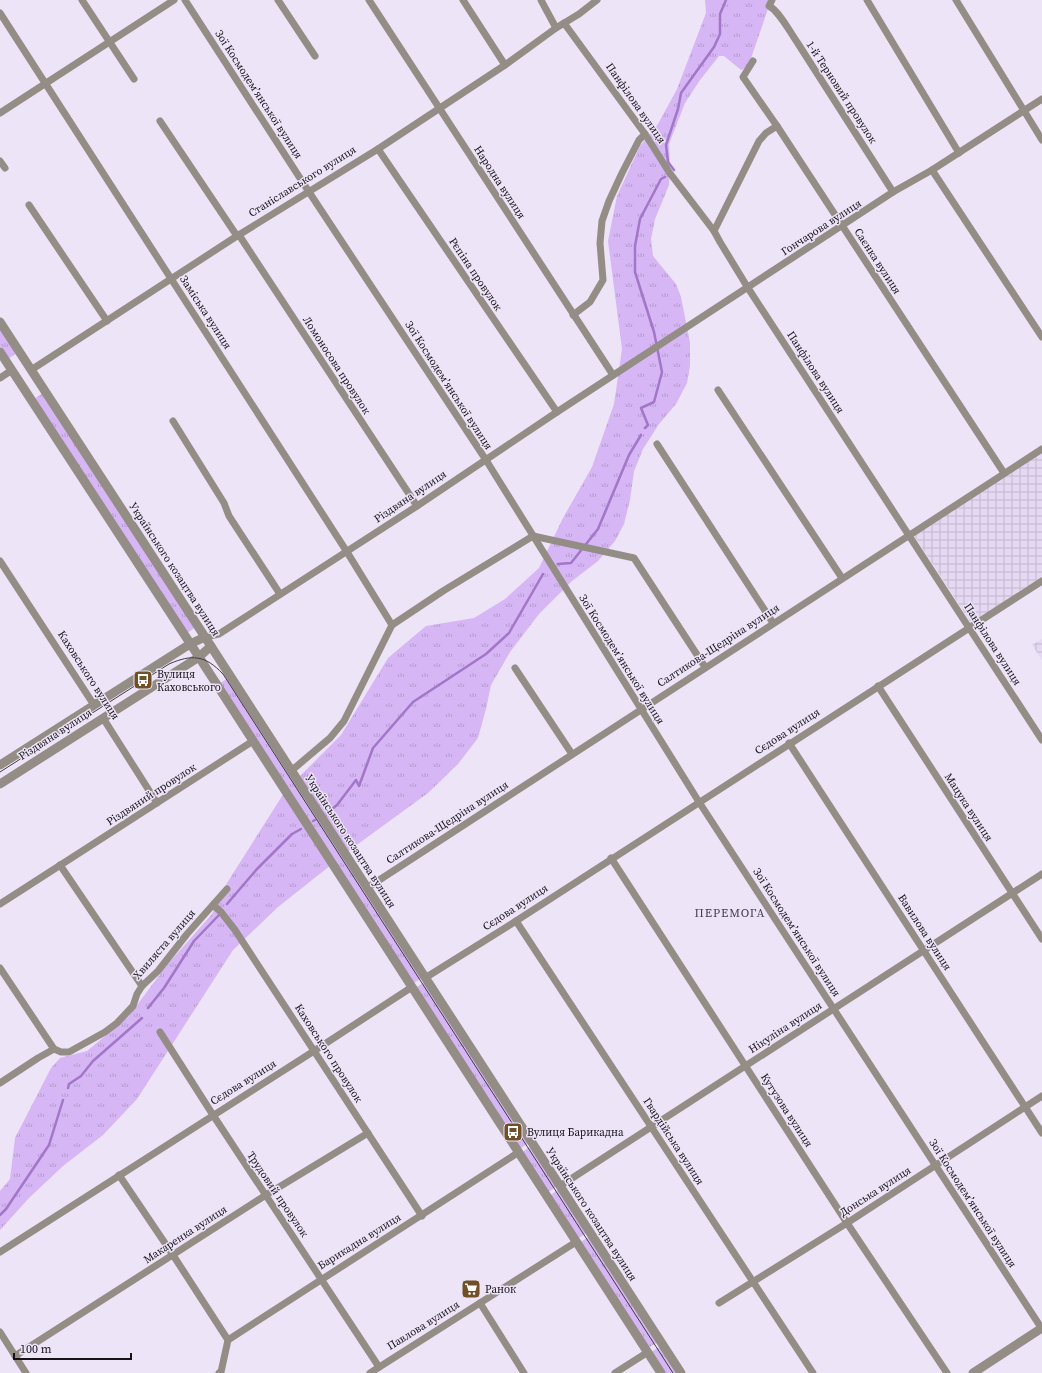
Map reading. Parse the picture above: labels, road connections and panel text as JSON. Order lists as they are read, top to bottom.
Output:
{
  "streets": {
    "street": [
      "1-й Терновий провулок",
      "Зої Космодем’янської вулиця",
      "Панфілова вулиця",
      "Станіславського вулиця",
      "Народна вулиця",
      "Гончарова вулиця",
      "Саєнка вулиця",
      "Рєпіна провулок",
      "Заміська вулиця",
      "Ломоносова провулок",
      "Різдвяна вулиця",
      "Українського козацтва вулиця",
      "Салтикова-Щедріна вулиця",
      "Каховського вулиця",
      "Сєдова вулиця",
      "Різдвяний провулок",
      "Мацука вулиця",
      "Вавилова вулиця",
      "Хвиляста вулиця",
      "Нікуліна вулиця",
      "Каховського провулок",
      "Кутузова вулиця",
      "Гвардійська вулиця",
      "Донська вулиця",
      "Трудовий провулок",
      "Макаренка вулиця",
      "Барикадна вулиця",
      "Павлова вулиця"
    ]
  },
  "crossings": [
    ["1-й Терновий провулок", "Гончарова вулиця"],
    ["Зої Космодем’янської вулиця", "Станіславського вулиця"],
    ["Зої Космодем’янської вулиця", "Різдвяна вулиця"],
    ["Зої Космодем’янської вулиця", "Салтикова-Щедріна вулиця"],
    ["Зої Космодем’янської вулиця", "Сєдова вулиця"],
    ["Зої Космодем’янської вулиця", "Нікуліна вулиця"],
    ["Зої Космодем’янської вулиця", "Донська вулиця"],
    ["Панфілова вулиця", "Станіславського вулиця"],
    ["Панфілова вулиця", "Гончарова вулиця"],
    ["Панфілова вулиця", "Салтикова-Щедріна вулиця"],
    ["Панфілова вулиця", "Сєдова вулиця"],
    ["Станіславського вулиця", "Народна вулиця"],
    ["Станіславського вулиця", "Рєпіна провулок"],
    ["Станіславського вулиця", "Заміська вулиця"],
    ["Станіславського вулиця", "Ломоносова провулок"],
    ["Станіславського вулиця", "Українського козацтва вулиця"],
    ["Народна вулиця", "Гончарова вулиця"],
    ["Народна вулиця", "Різдвяна вулиця"],
    ["Гончарова вулиця", "Саєнка вулиця"],
    ["Гончарова вулиця", "Різдвяна вулиця"],
    ["Саєнка вулиця", "Салтикова-Щедріна вулиця"],
    ["Рєпіна провулок", "Різдвяна вулиця"],
    ["Заміська вулиця", "Різдвяна вулиця"],
    ["Ломоносова провулок", "Різдвяна вулиця"],
    ["Різдвяна вулиця", "Українського козацтва вулиця"],
    ["Різдвяна вулиця", "Каховського вулиця"],
    ["Українського козацтва вулиця", "Салтикова-Щедріна вулиця"],
    ["Українського козацтва вулиця", "Сєдова вулиця"],
    ["Українського козацтва вулиця", "Нікуліна вулиця"],
    ["Українського козацтва вулиця", "Барикадна вулиця"],
    ["Українського козацтва вулиця", "Павлова вулиця"],
    ["Каховського вулиця", "Різдвяний провулок"],
    ["Сєдова вулиця", "Мацука вулиця"],
    ["Сєдова вулиця", "Вавилова вулиця"],
    ["Сєдова вулиця", "Каховського провулок"],
    ["Сєдова вулиця", "Кутузова вулиця"],
    ["Сєдова вулиця", "Гвардійська вулиця"],
    ["Сєдова вулиця", "Трудовий провулок"],
    ["Мацука вулиця", "Нікуліна вулиця"],
    ["Вавилова вулиця", "Нікуліна вулиця"],
    ["Вавилова вулиця", "Донська вулиця"],
    ["Хвиляста вулиця", "Каховського провулок"],
    ["Нікуліна вулиця", "Кутузова вулиця"],
    ["Нікуліна вулиця", "Гвардійська вулиця"],
    ["Каховського провулок", "Макаренка вулиця"],
    ["Каховського провулок", "Барикадна вулиця"],
    ["Кутузова вулиця", "Донська вулиця"],
    ["Гвардійська вулиця", "Донська вулиця"],
    ["Трудовий провулок", "Макаренка вулиця"],
    ["Трудовий провулок", "Барикадна вулиця"],
    ["Трудовий провулок", "Павлова вулиця"]
  ],
  "districts": ["ПЕРЕМОГА"],
  "places": {
    "bus stop": ["Вулиця Каховського", "Вулиця Барикадна"],
    "supermarket": ["Ранок"]
  },
  "scale_bar": "100 m"
}
